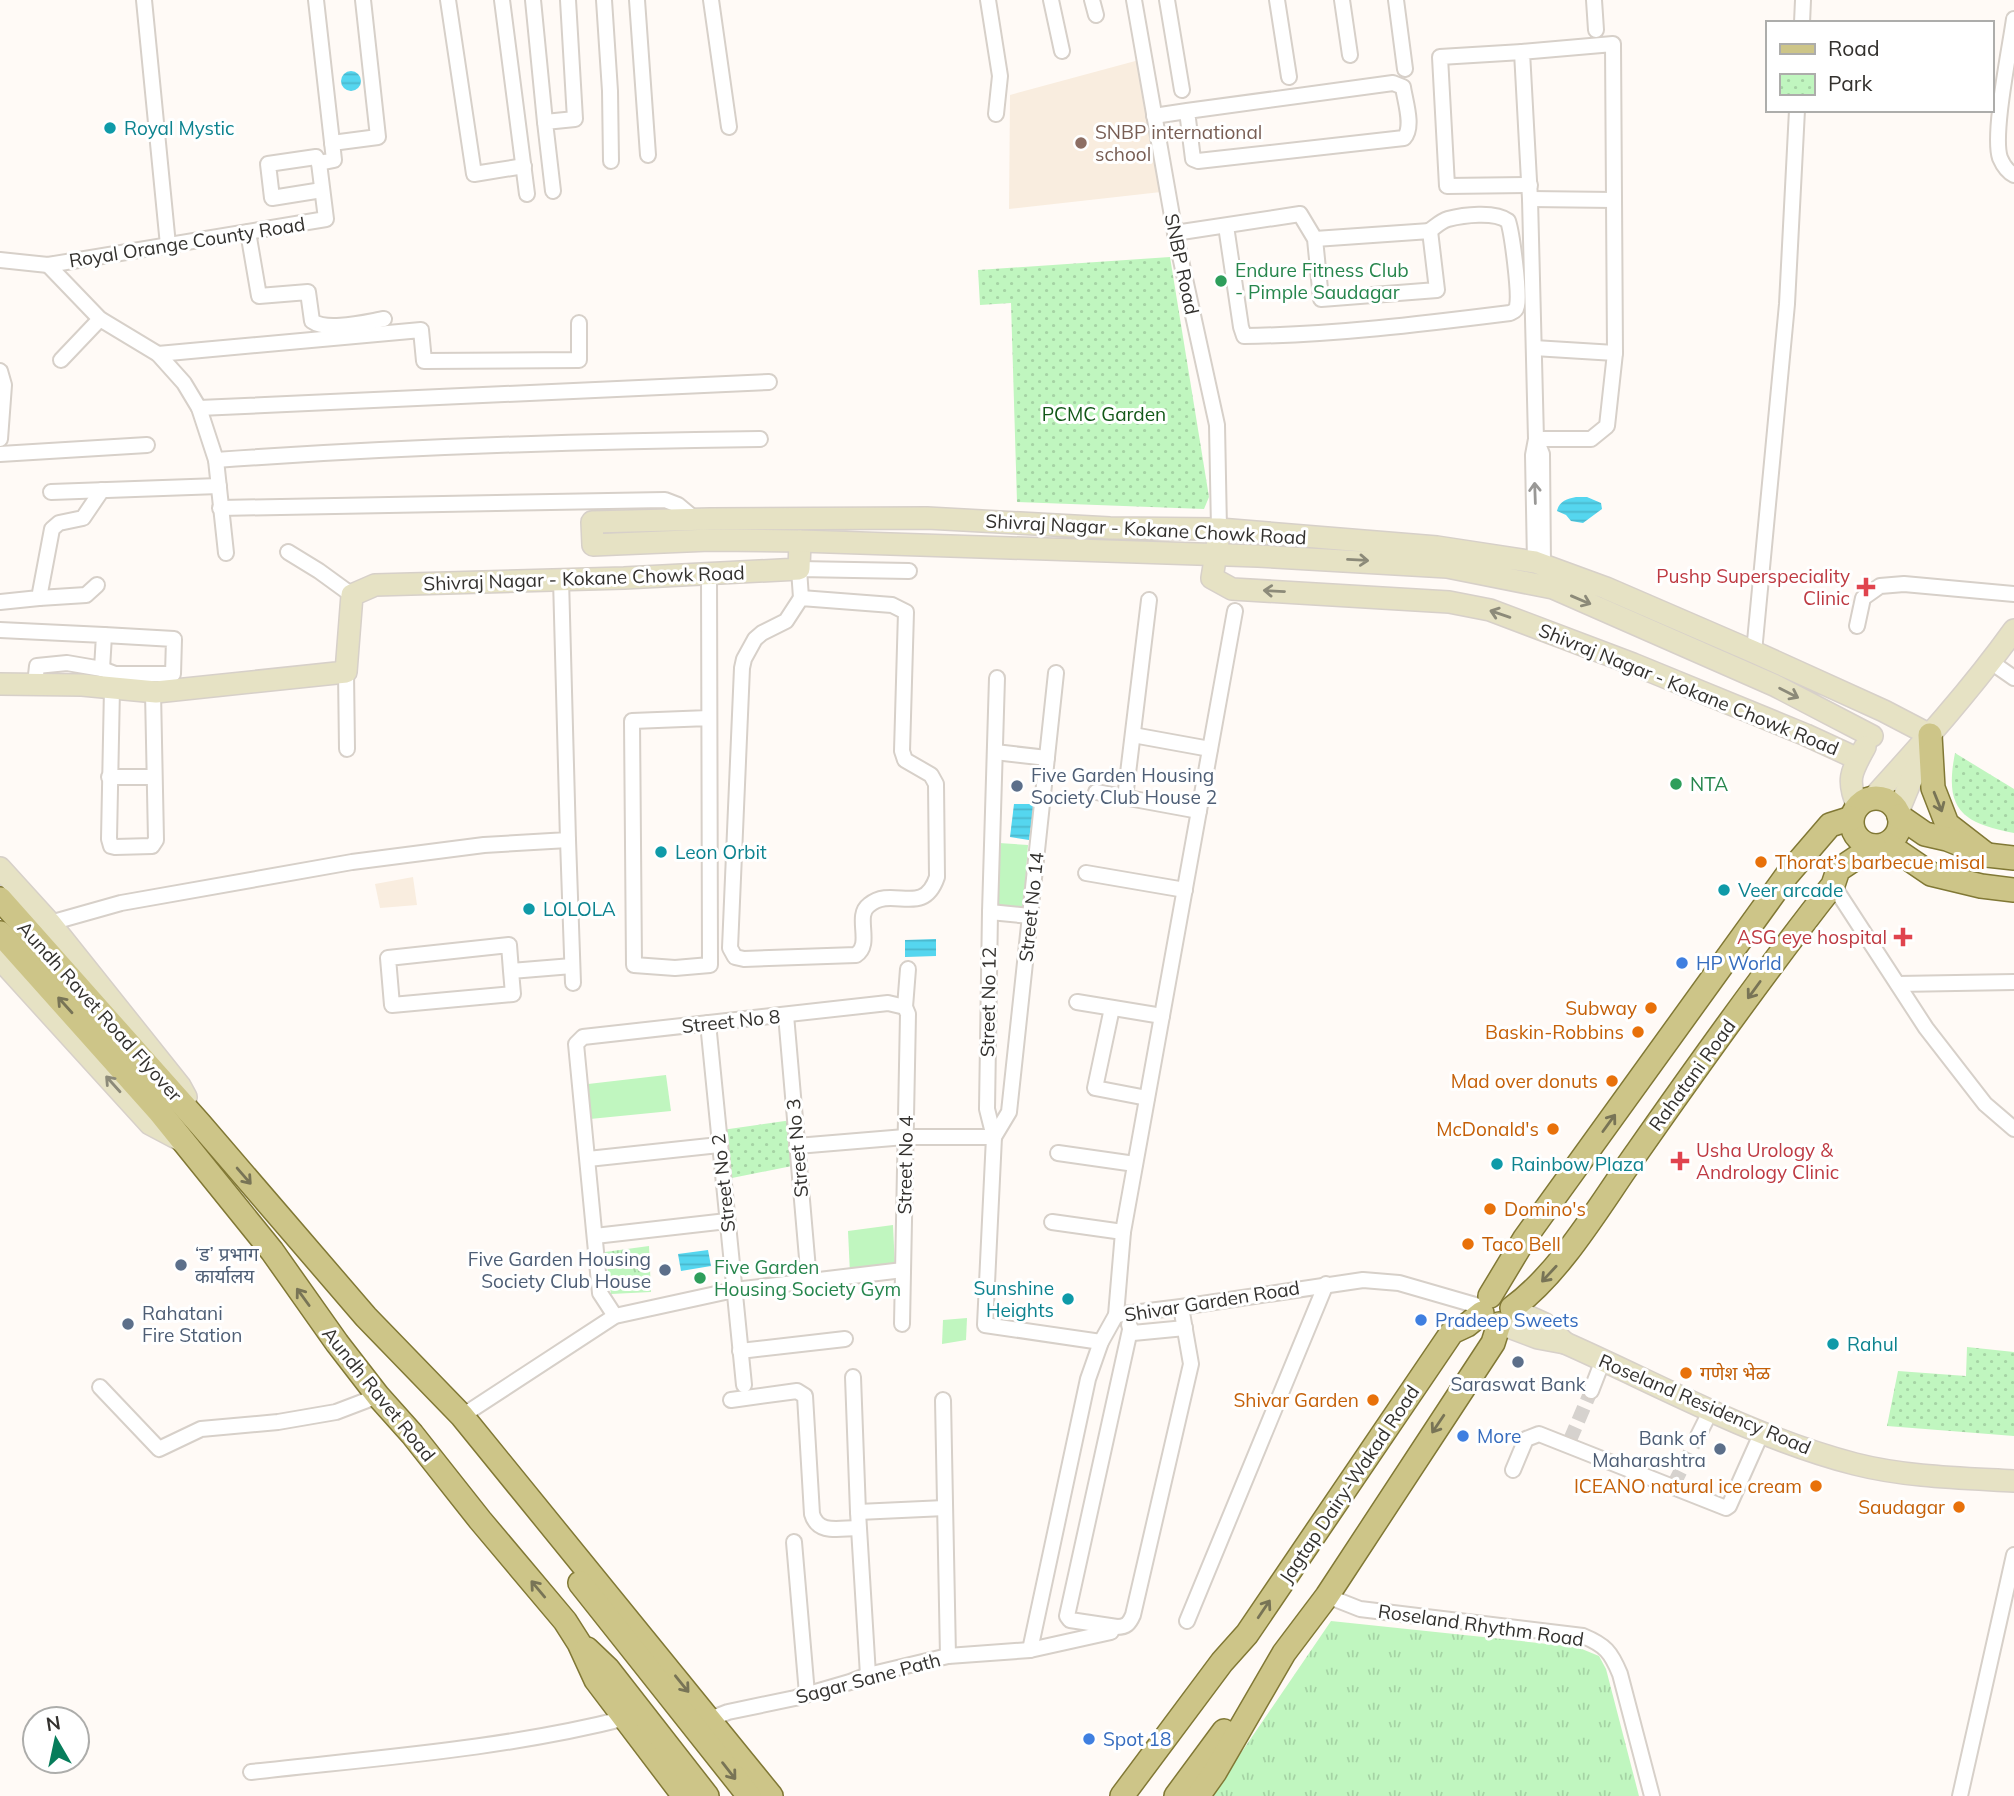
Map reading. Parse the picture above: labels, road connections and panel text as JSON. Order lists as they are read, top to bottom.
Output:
{
  "streets": {
    "main road": [
      "Aundh Ravet Road Flyover",
      "Rahatani Road",
      "Aundh Ravet Road",
      "Jagtap Dairy-Wakad Road"
    ],
    "street": [
      "Royal Orange County Road",
      "SNBP Road",
      "Shivraj Nagar - Kokane Chowk Road",
      "Street No 14",
      "Street No 12",
      "Street No 8",
      "Street No 3",
      "Street No 4",
      "Street No 2",
      "Shivar Garden Road",
      "Roseland Residency Road",
      "Roseland Rhythm Road",
      "Sagar Sane Path"
    ]
  },
  "crossings": [
    ["SNBP Road", "Shivraj Nagar - Kokane Chowk Road"],
    ["Street No 14", "Street No 12"],
    ["Street No 12", "Shivar Garden Road"],
    ["Aundh Ravet Road Flyover", "Aundh Ravet Road"],
    ["Street No 8", "Street No 3"],
    ["Street No 8", "Street No 4"],
    ["Street No 8", "Street No 2"],
    ["Rahatani Road", "Shivar Garden Road"],
    ["Rahatani Road", "Roseland Residency Road"],
    ["Rahatani Road", "Jagtap Dairy-Wakad Road"],
    ["Shivar Garden Road", "Roseland Residency Road"],
    ["Shivar Garden Road", "Jagtap Dairy-Wakad Road"],
    ["Shivar Garden Road", "Sagar Sane Path"],
    ["Aundh Ravet Road", "Sagar Sane Path"],
    ["Roseland Residency Road", "Jagtap Dairy-Wakad Road"]
  ],
  "parks": ["PCMC Garden"],
  "places": {
    "other": [
      "Royal Mystic",
      "SNBP international school",
      "Endure Fitness Club - Pimple Saudagar",
      "NTA",
      "Five Garden Housing Society Club House 2",
      "Leon Orbit",
      "Thorat’s barbecue misal",
      "Veer arcade",
      "LOLOLA",
      "HP World",
      "Subway",
      "Baskin-Robbins",
      "Mad over donuts",
      "McDonald's",
      "Rainbow Plaza",
      "Domino's",
      "Taco Bell",
      "‘ड’ प्रभाग कार्यालय",
      "Five Garden Housing Society Club House",
      "Five Garden Housing Society Gym",
      "Sunshine Heights",
      "Pradeep Sweets",
      "Rahatani Fire Station",
      "Rahul",
      "Saraswat Bank",
      "गणेश भेळ",
      "Shivar Garden",
      "More",
      "Bank of Maharashtra",
      "ICEANO natural ice cream",
      "Saudagar",
      "Spot 18"
    ],
    "health": ["Pushp Superspeciality Clinic", "ASG eye hospital", "Usha Urology & Andrology Clinic"]
  },
  "legend": ["Road", "Park"],
  "north": "top"
}
